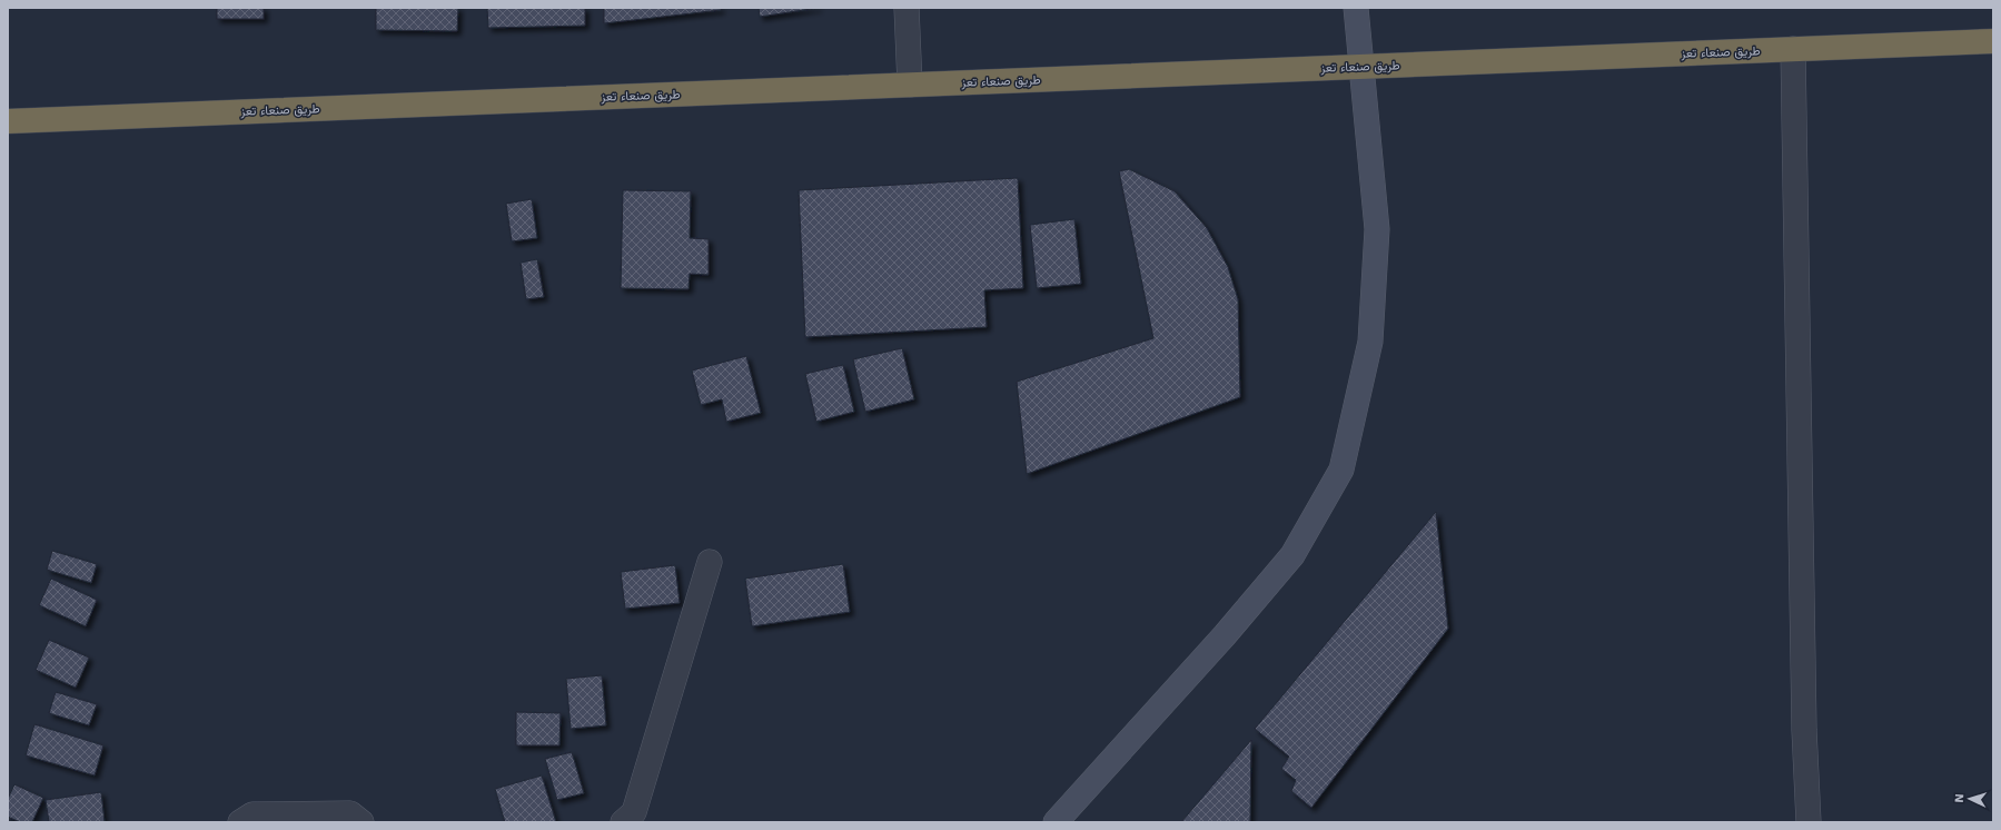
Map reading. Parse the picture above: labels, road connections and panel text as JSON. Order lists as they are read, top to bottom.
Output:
{
  "streets": {
    "highway": ["طريق صنعاء تعز"]
  },
  "north": "left"
}
